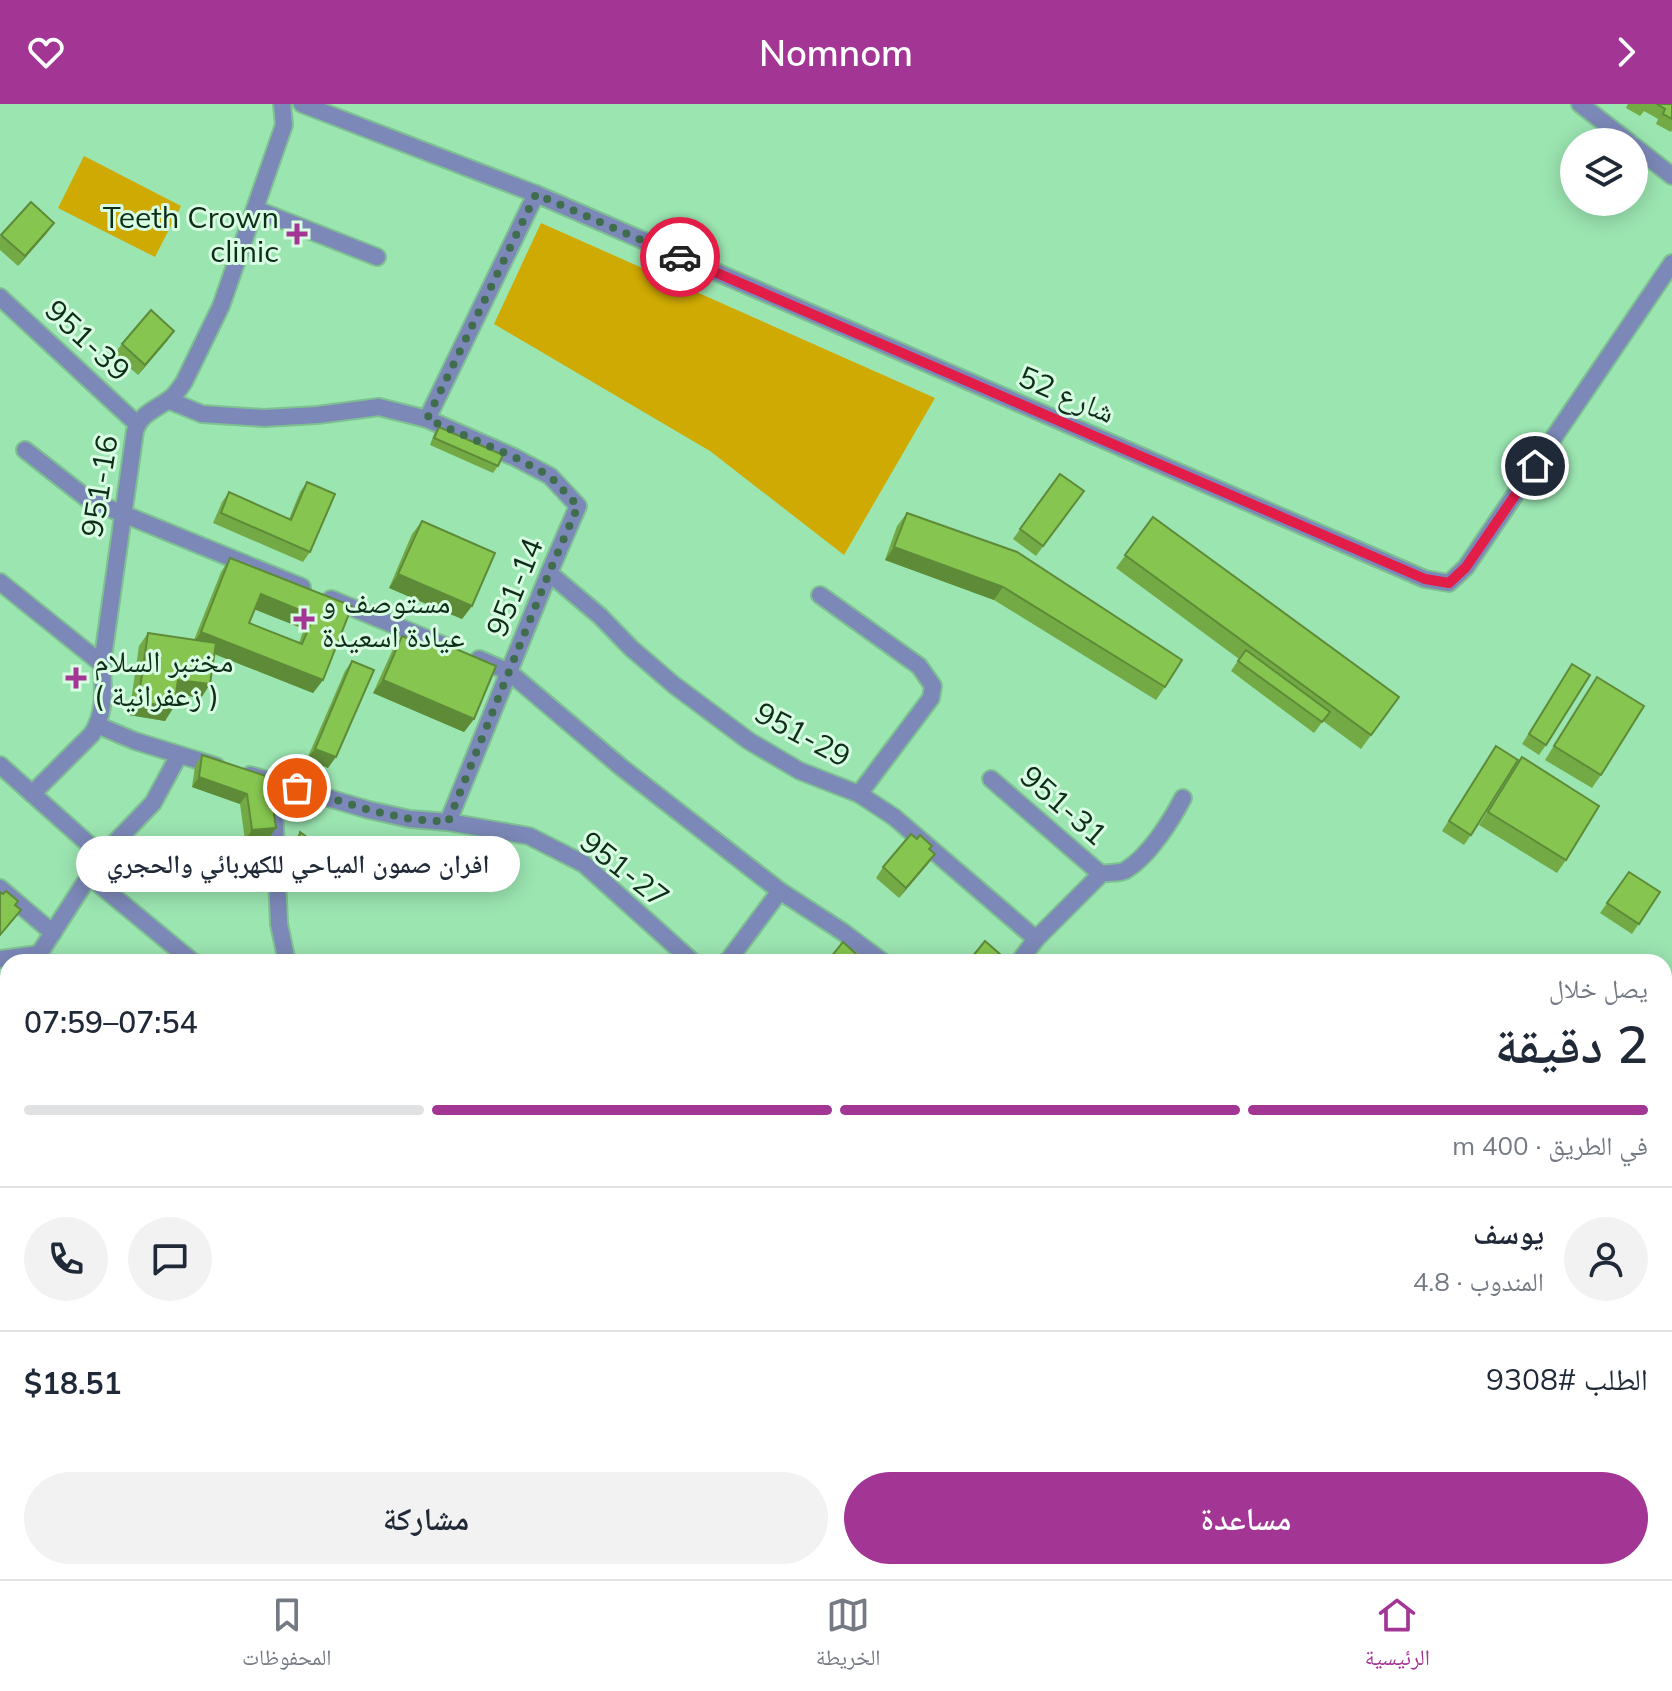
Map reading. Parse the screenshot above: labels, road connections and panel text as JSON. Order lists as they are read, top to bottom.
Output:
{
  "streets": {
    "street": [
      "951-39",
      "شارع 52",
      "951-16",
      "951-14",
      "951-29",
      "951-31",
      "951-27"
    ]
  },
  "crossings": [
    ["951-39", "951-16"],
    ["951-16", "951-27"],
    ["951-14", "951-29"],
    ["951-14", "951-27"]
  ],
  "places": {
    "health": ["Teeth Crown clinic", "مستوصف و عيادة اسعيدة", "مختبر السلام ( زعفرانية )"],
    "other": ["افران صمون المياحي للكهربائي والحجري"]
  },
  "page": {
    "header": "Nomnom",
    "bubble": "افران صمون المياحي للكهربائي والحجري",
    "heading": ["2 دقيقة", "يصل خلال", "07:54–07:59"],
    "panel": [
      "يوسف",
      "المندوب · 4.8",
      "الطلب #9308",
      "$18.51"
    ],
    "bar": "في الطريق · 400 m",
    "buttons": ["مساعدة", "مشاركة"],
    "tabs": ["الرئيسية", "الخريطة", "المحفوظات"]
  }
}
